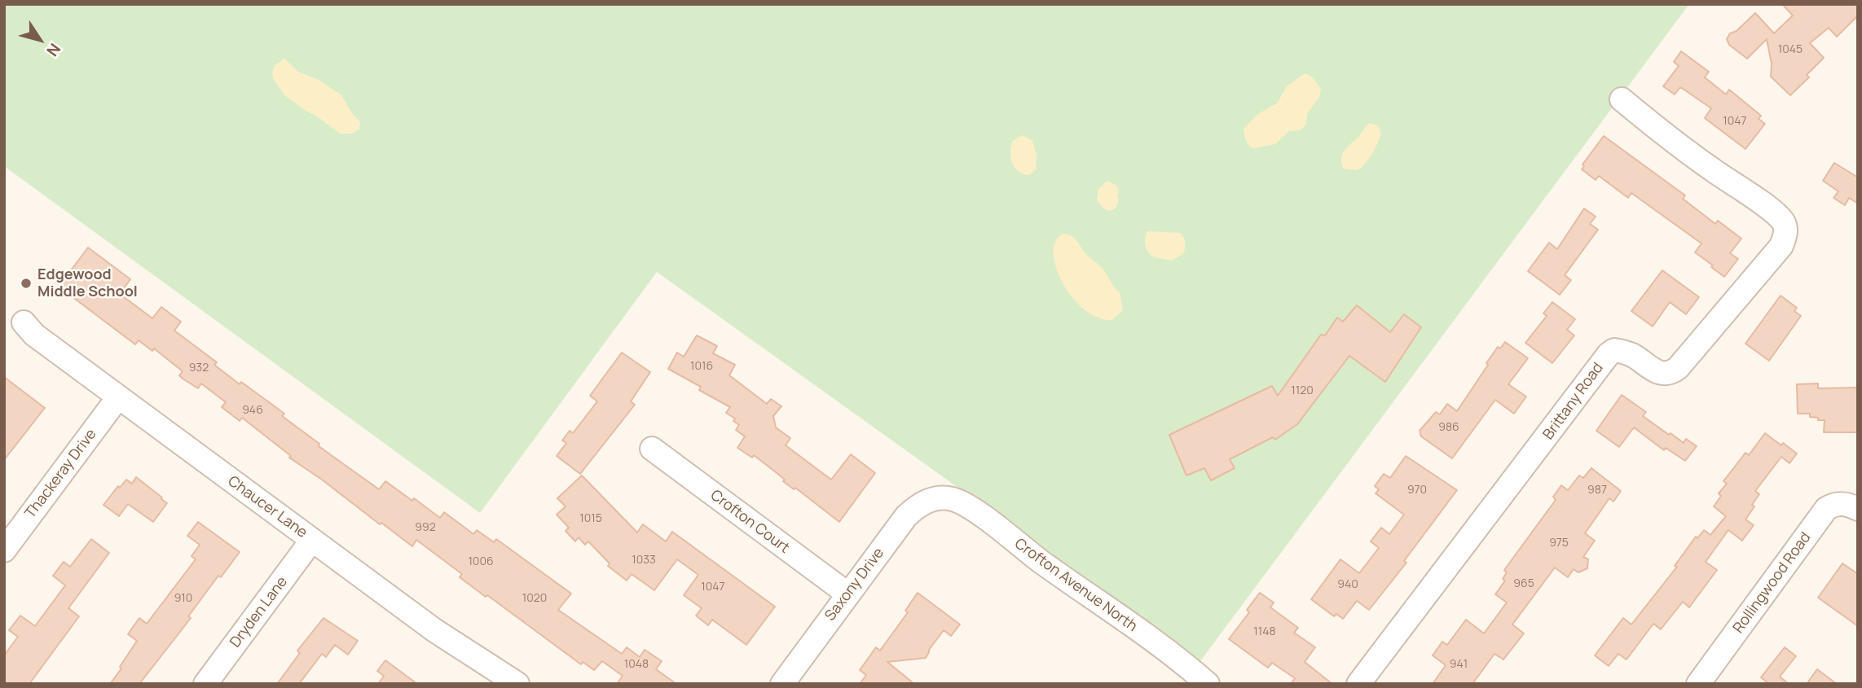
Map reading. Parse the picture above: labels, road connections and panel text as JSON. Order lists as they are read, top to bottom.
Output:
{
  "streets": {
    "street": [
      "Brittany Road",
      "Thackeray Drive",
      "Chaucer Lane",
      "Crofton Court",
      "Rollingwood Road",
      "Saxony Drive",
      "Crofton Avenue North",
      "Dryden Lane"
    ]
  },
  "crossings": [
    ["Thackeray Drive", "Chaucer Lane"],
    ["Chaucer Lane", "Dryden Lane"],
    ["Crofton Court", "Saxony Drive"],
    ["Saxony Drive", "Crofton Avenue North"]
  ],
  "places": ["Edgewood Middle School"],
  "house_numbers": [
    "1045",
    "1047",
    "1016",
    "932",
    "1120",
    "946",
    "986",
    "970",
    "987",
    "1015",
    "992",
    "975",
    "1033",
    "1006",
    "965",
    "940",
    "1047",
    "910",
    "1020",
    "1148",
    "1048",
    "941"
  ],
  "north": "bottom right"
}
